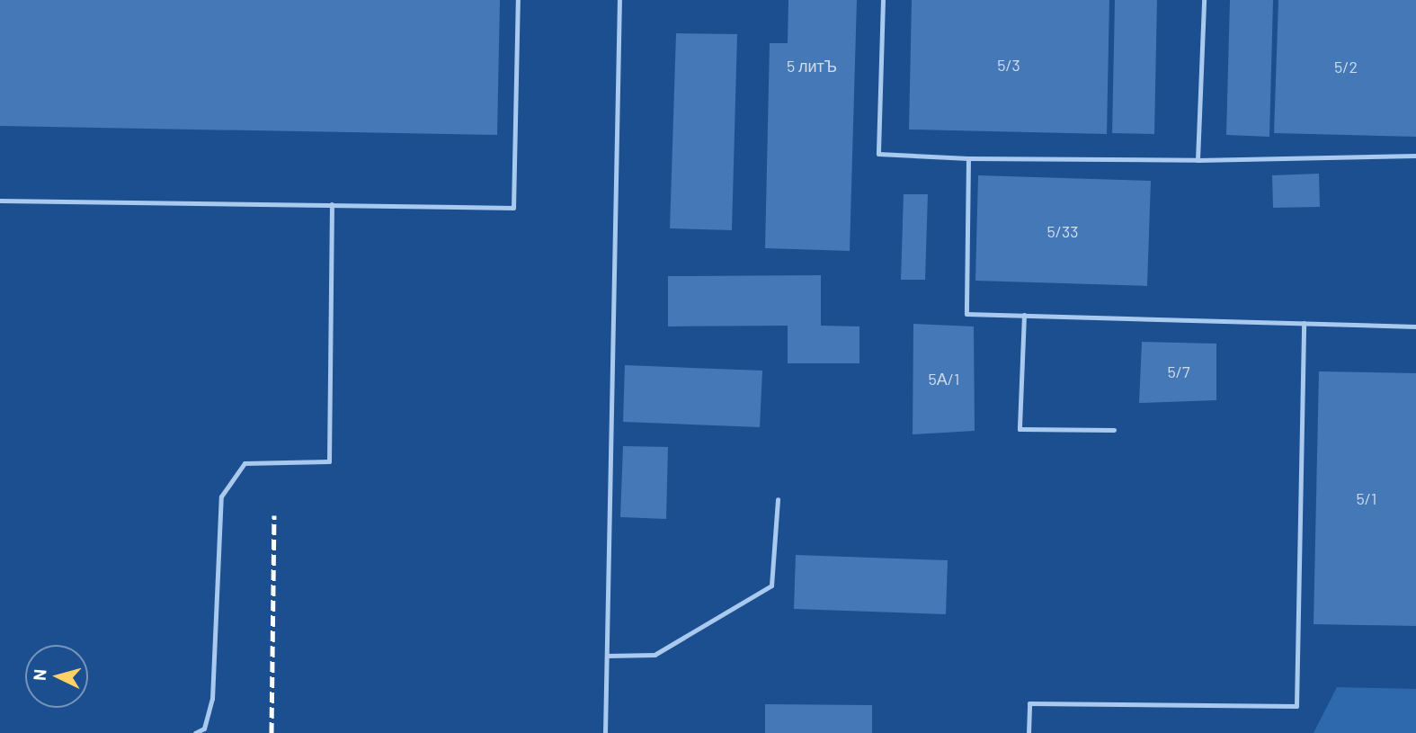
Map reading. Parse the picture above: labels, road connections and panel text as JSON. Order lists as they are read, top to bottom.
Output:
{
  "house_numbers": [
    "5/3",
    "5 литЪ",
    "5/2",
    "5/33",
    "5/7",
    "5А/1",
    "5/1"
  ],
  "north": "left"
}
